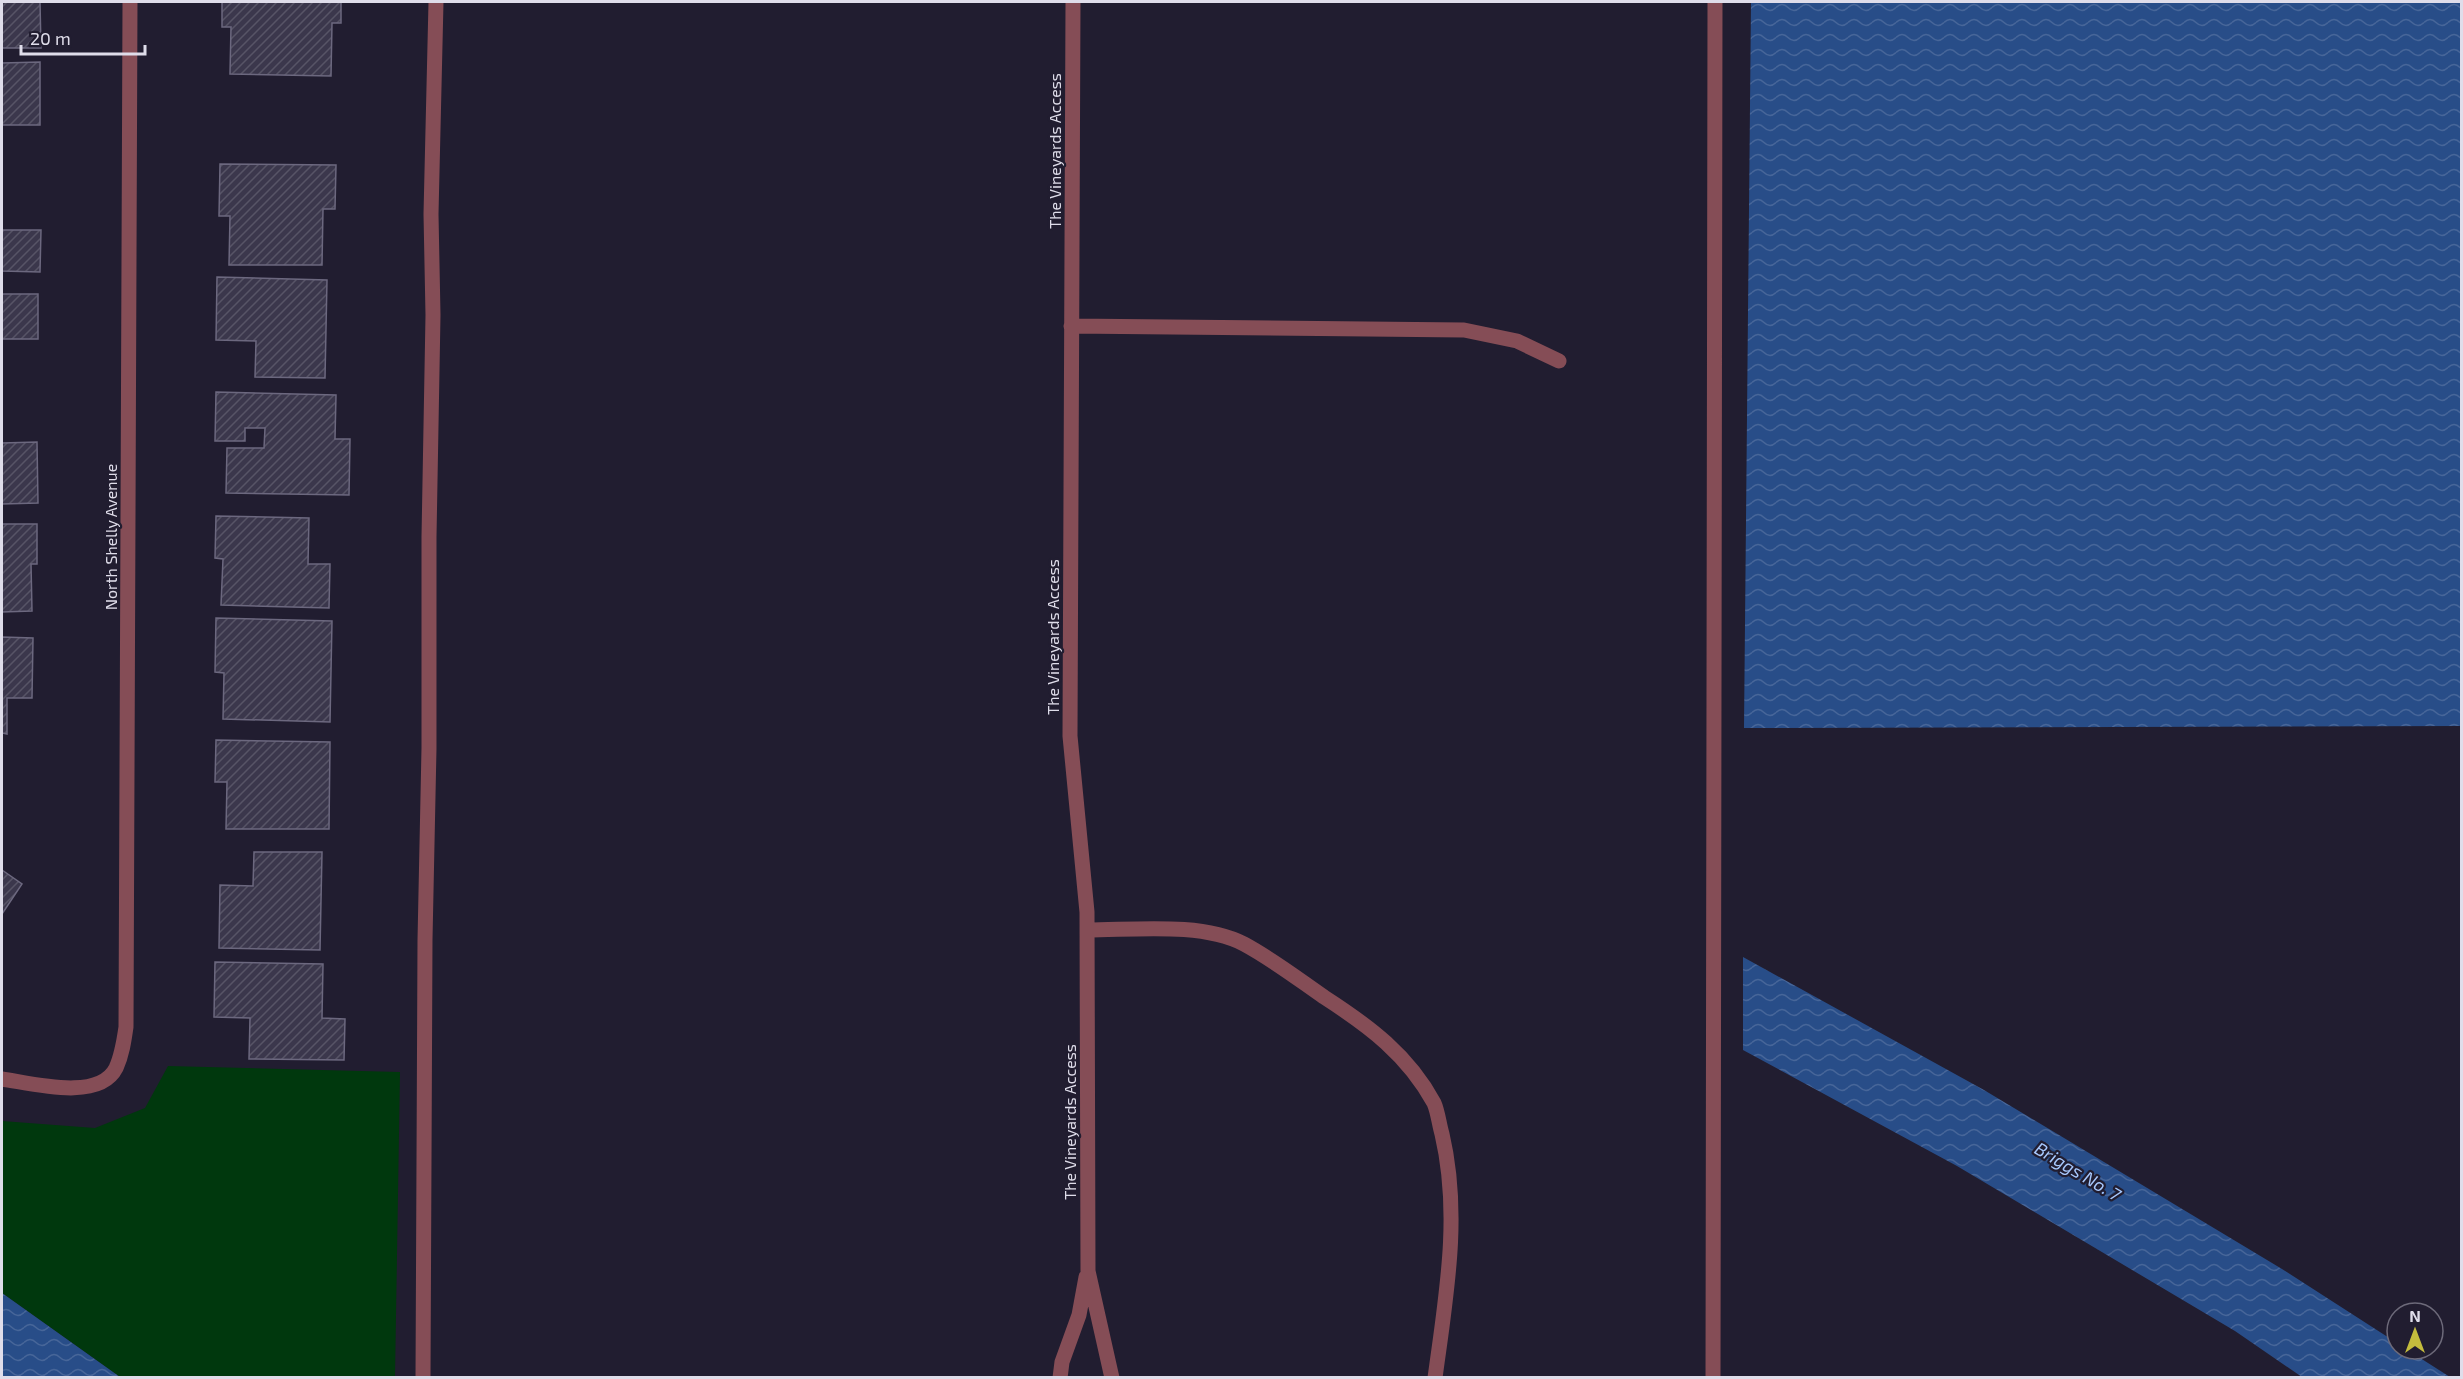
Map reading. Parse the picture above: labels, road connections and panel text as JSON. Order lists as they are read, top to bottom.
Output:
{
  "streets": {
    "street": ["The Vineyards Access", "North Shelly Avenue"]
  },
  "water": ["Briggs No. 7"],
  "scale_bar": "20 m",
  "north": "top"
}
